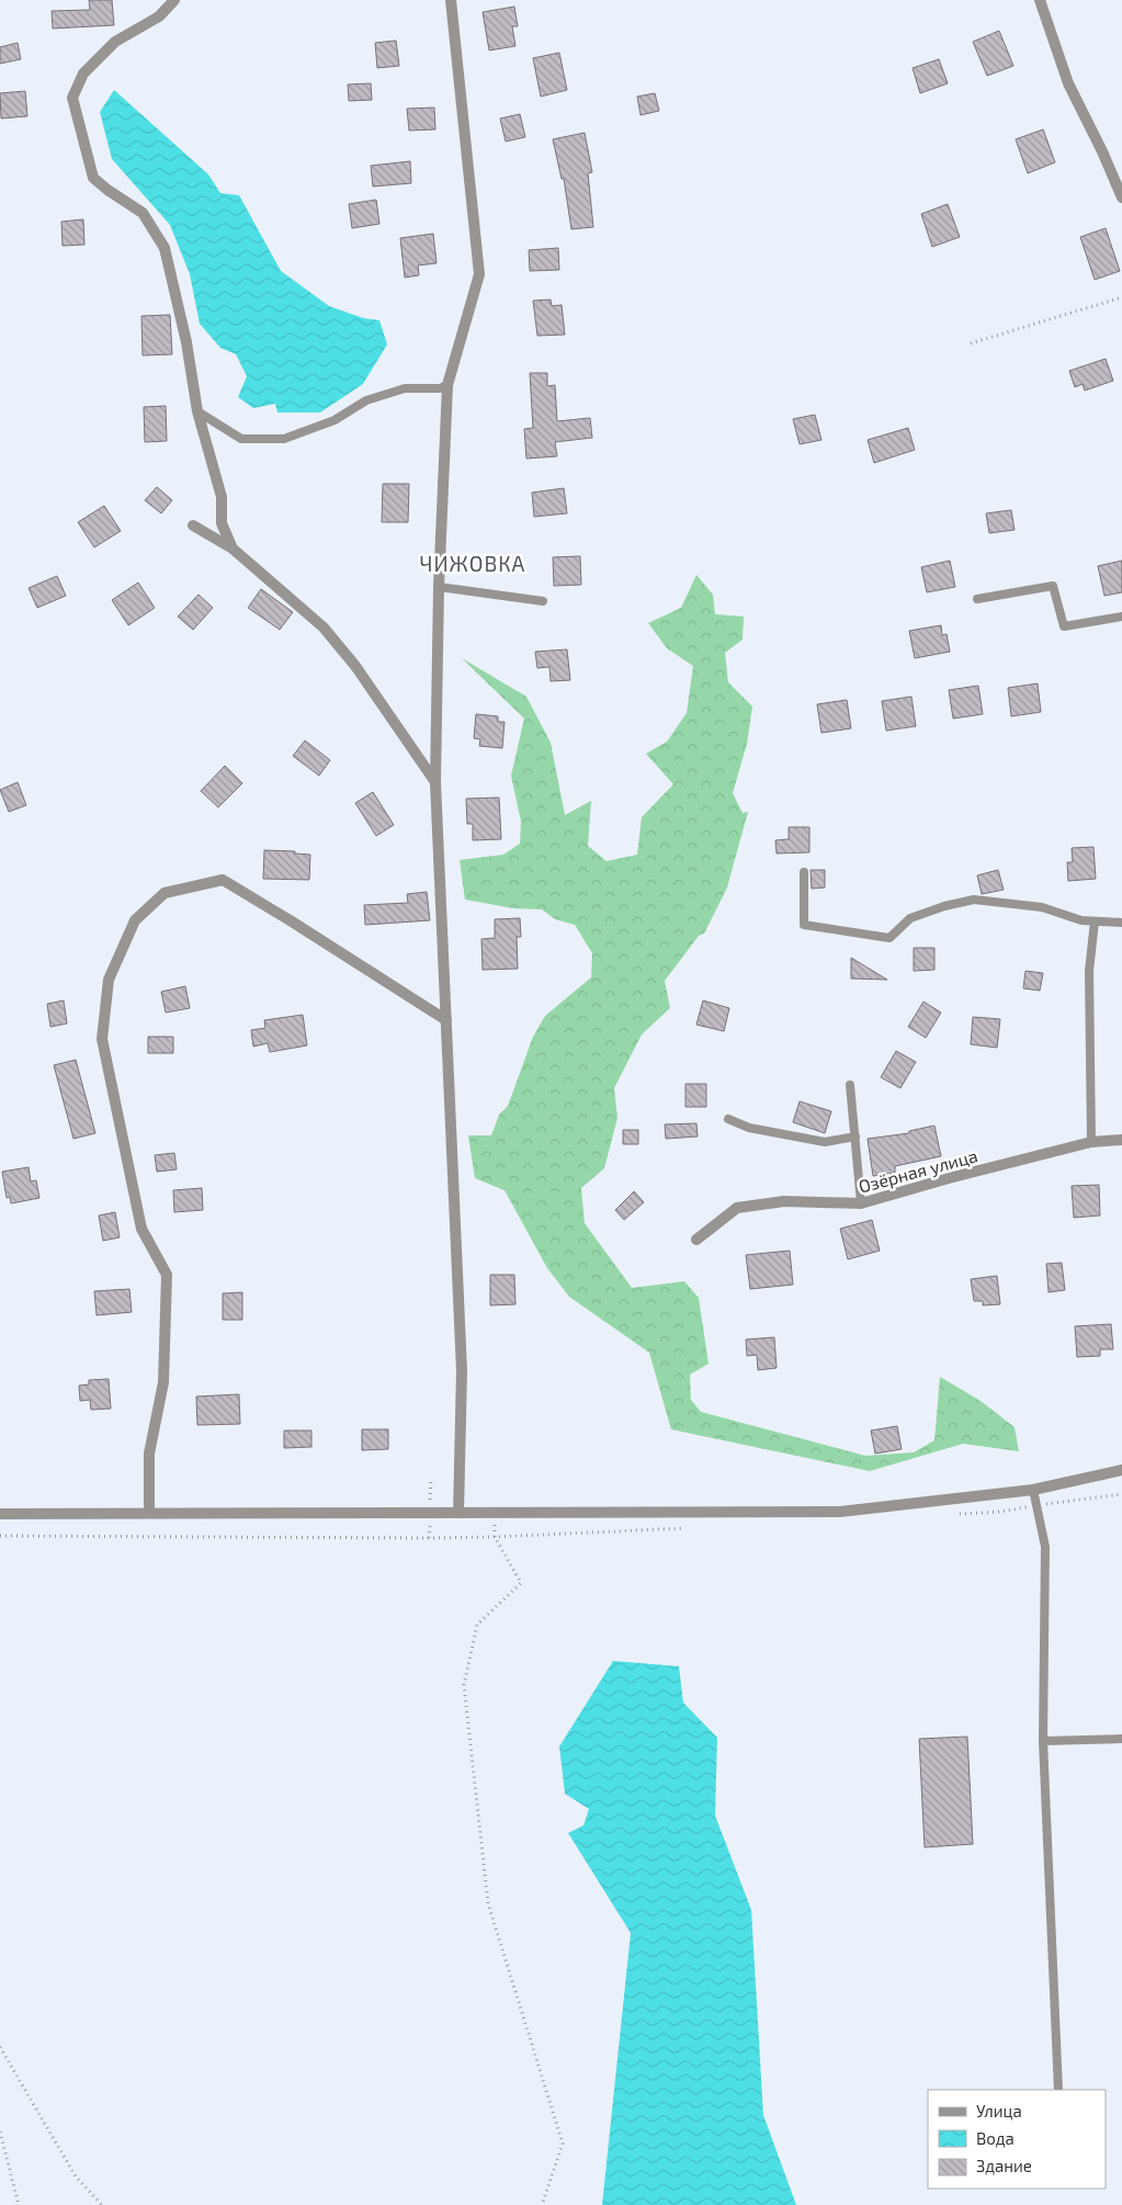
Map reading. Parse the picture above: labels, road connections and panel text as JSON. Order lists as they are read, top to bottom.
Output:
{
  "streets": {
    "street": ["Озёрная улица"]
  },
  "districts": ["ЧИЖОВКА"],
  "legend": ["Улица", "Вода", "Здание"]
}
